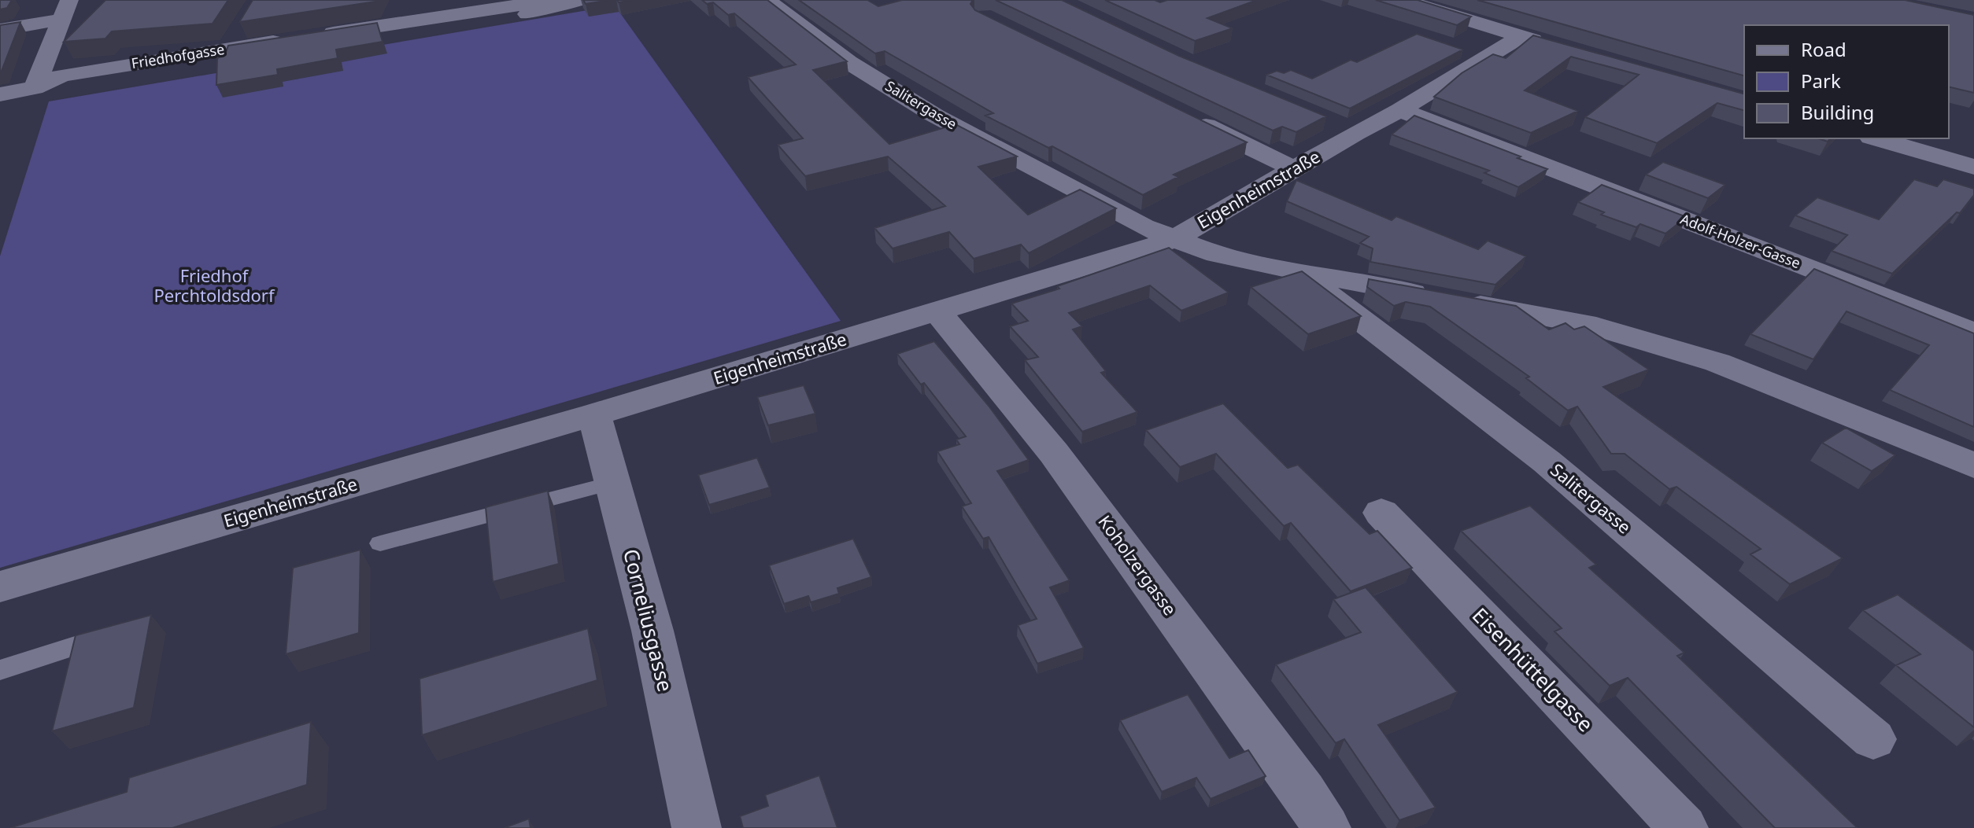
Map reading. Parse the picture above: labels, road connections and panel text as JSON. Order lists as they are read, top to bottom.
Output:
{
  "streets": {
    "street": [
      "Friedhofgasse",
      "Salitergasse",
      "Eigenheimstraße",
      "Adolf-Holzer-Gasse",
      "Koholzergasse",
      "Corneliusgasse",
      "Eisenhüttelgasse"
    ]
  },
  "crossings": [
    ["Salitergasse", "Eigenheimstraße"],
    ["Eigenheimstraße", "Adolf-Holzer-Gasse"],
    ["Eigenheimstraße", "Koholzergasse"],
    ["Eigenheimstraße", "Corneliusgasse"]
  ],
  "parks": ["Friedhof Perchtoldsdorf"],
  "legend": ["Road", "Park", "Building"]
}
